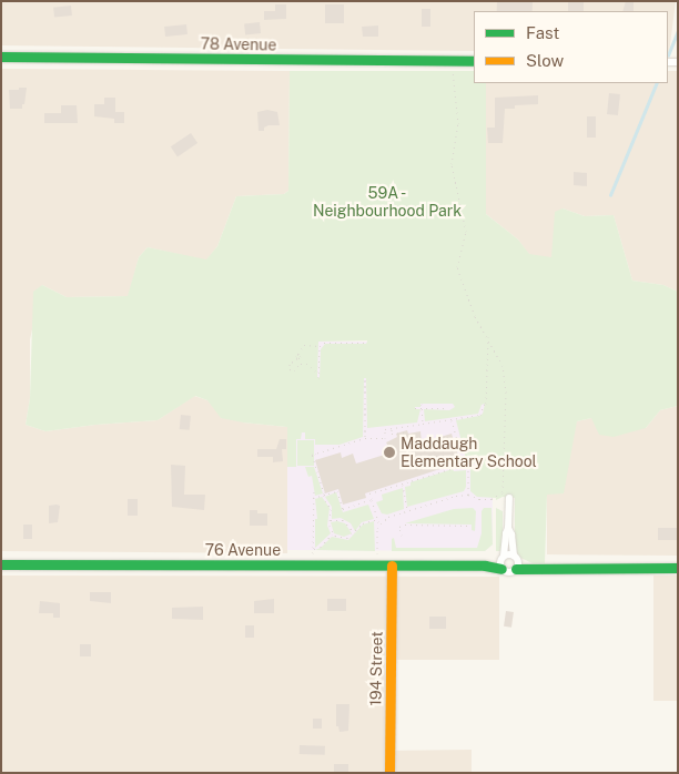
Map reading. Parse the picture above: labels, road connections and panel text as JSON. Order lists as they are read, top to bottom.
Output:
{
  "streets": {
    "street": ["78 Avenue", "76 Avenue", "194 Street"]
  },
  "crossings": [
    ["76 Avenue", "194 Street"]
  ],
  "parks": ["59A - Neighbourhood Park"],
  "places": ["Maddaugh Elementary School"],
  "legend": ["Fast", "Slow"]
}
